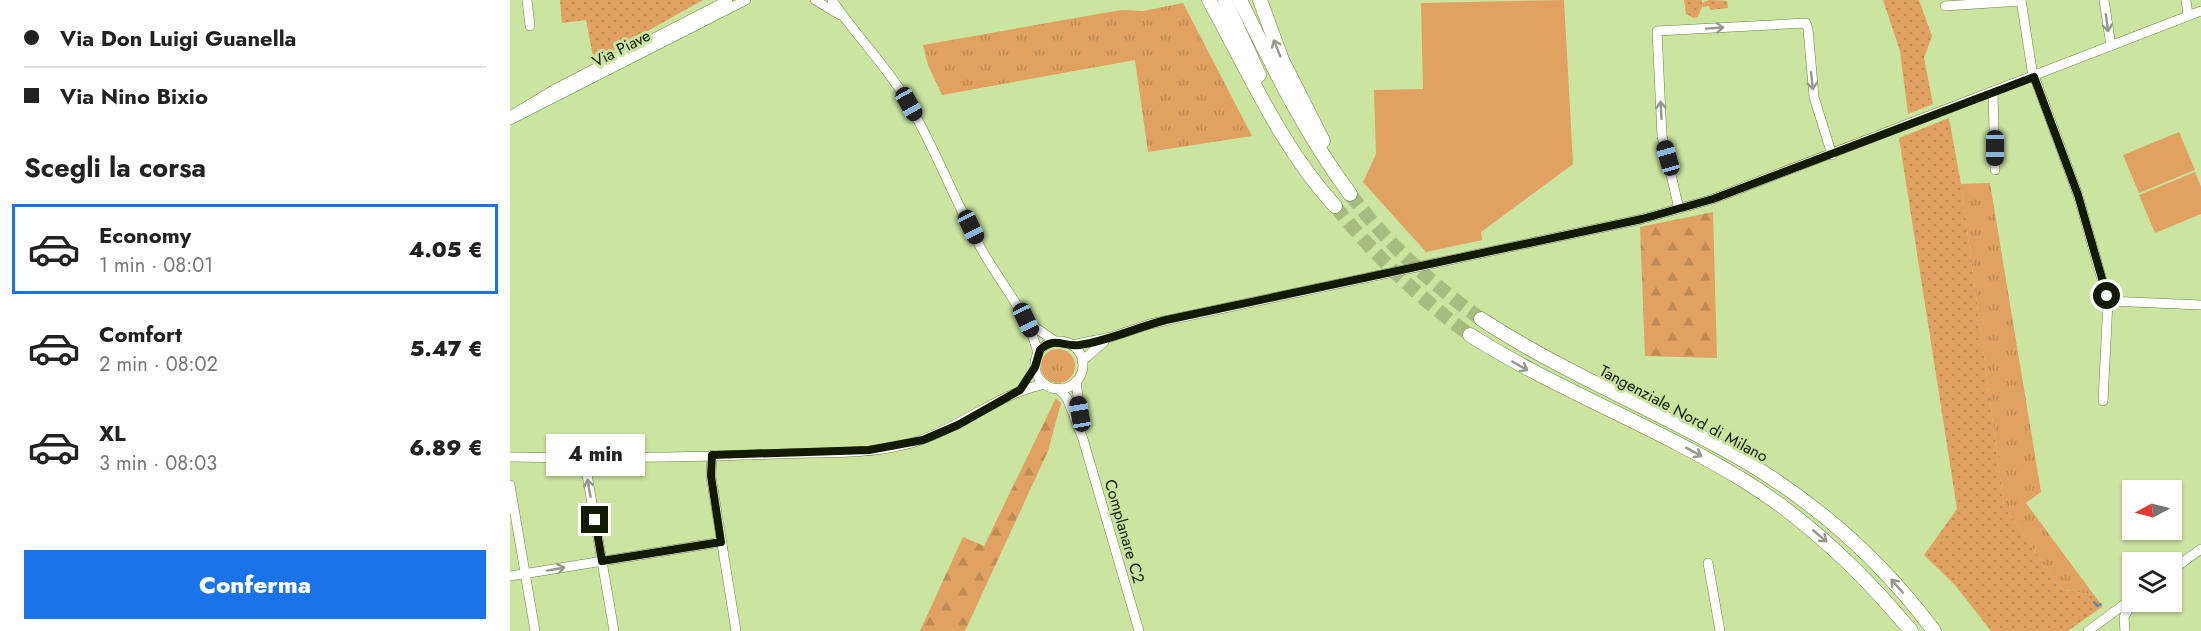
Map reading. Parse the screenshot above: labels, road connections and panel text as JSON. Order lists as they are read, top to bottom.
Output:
{
  "streets": {
    "highway": ["Tangenziale Nord di Milano"],
    "street": ["Via Piave", "Complanare C2"]
  },
  "north": "left",
  "page": {
    "banner": ["Via Don Luigi Guanella", "Via Nino Bixio"],
    "heading": "Scegli la corsa",
    "list": [
      {
        "name": "Economy",
        "note": "1 min · 08:01",
        "value": "4.05 €"
      },
      {
        "name": "Comfort",
        "note": "2 min · 08:02",
        "value": "5.47 €"
      },
      {
        "name": "XL",
        "note": "3 min · 08:03",
        "value": "6.89 €"
      }
    ],
    "bubble": "4 min",
    "buttons": "Conferma"
  }
}
